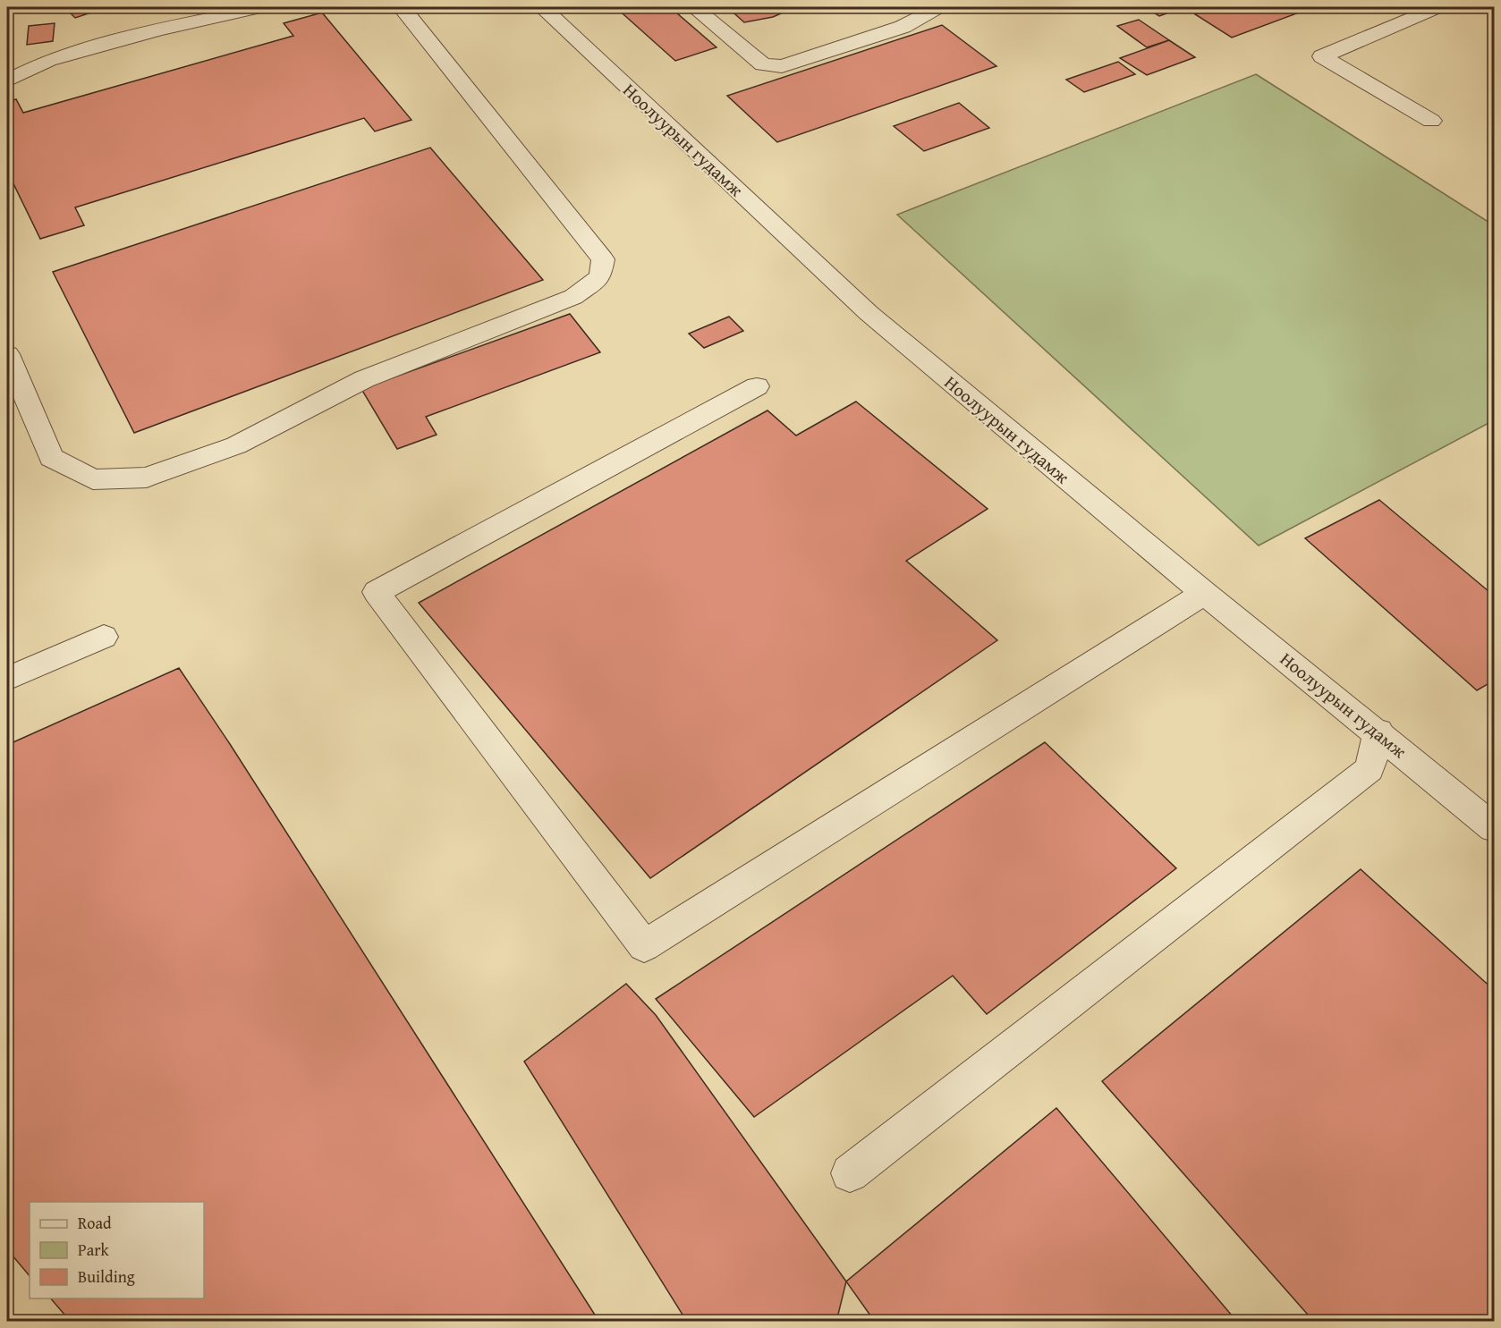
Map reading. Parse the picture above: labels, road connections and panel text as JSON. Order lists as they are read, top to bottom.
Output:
{
  "streets": {
    "street": ["Ноолуурын гудамж"]
  },
  "legend": ["Road", "Park", "Building"]
}
